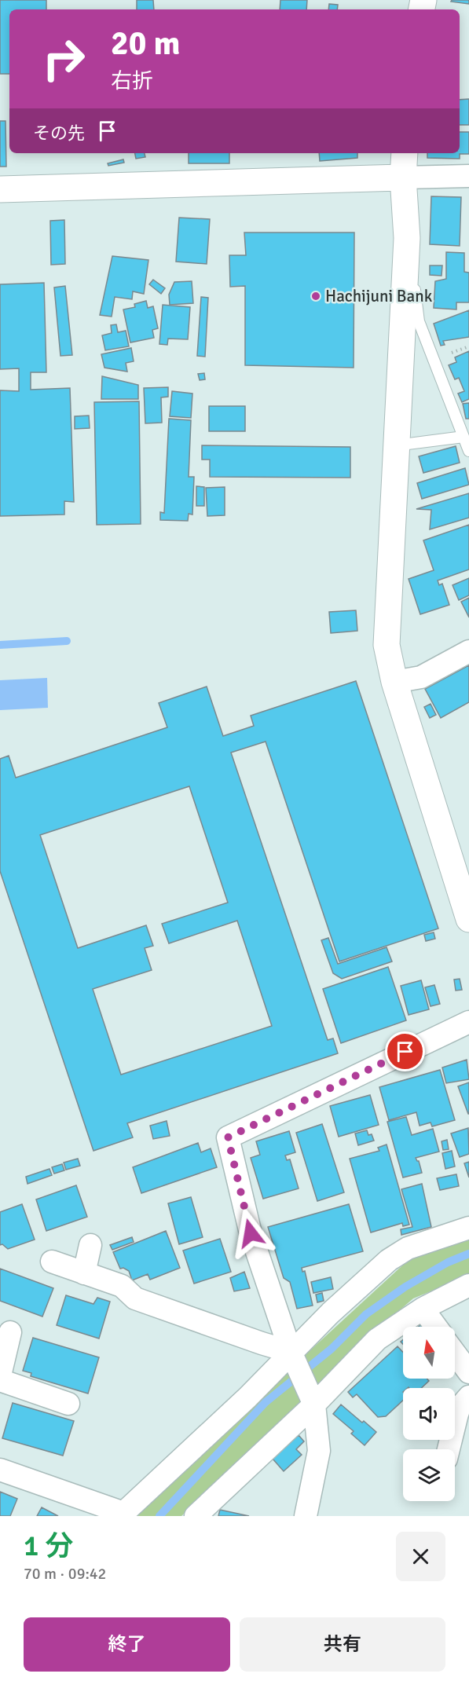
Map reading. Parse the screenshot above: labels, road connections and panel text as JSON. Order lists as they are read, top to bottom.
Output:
{
  "places": ["Hachijuni Bank"],
  "north": "top",
  "page": {
    "turn": ["20 m", "右折"],
    "then": "その先",
    "heading": ["1 分", "70 m · 09:42"],
    "buttons": ["終了", "共有"]
  }
}
